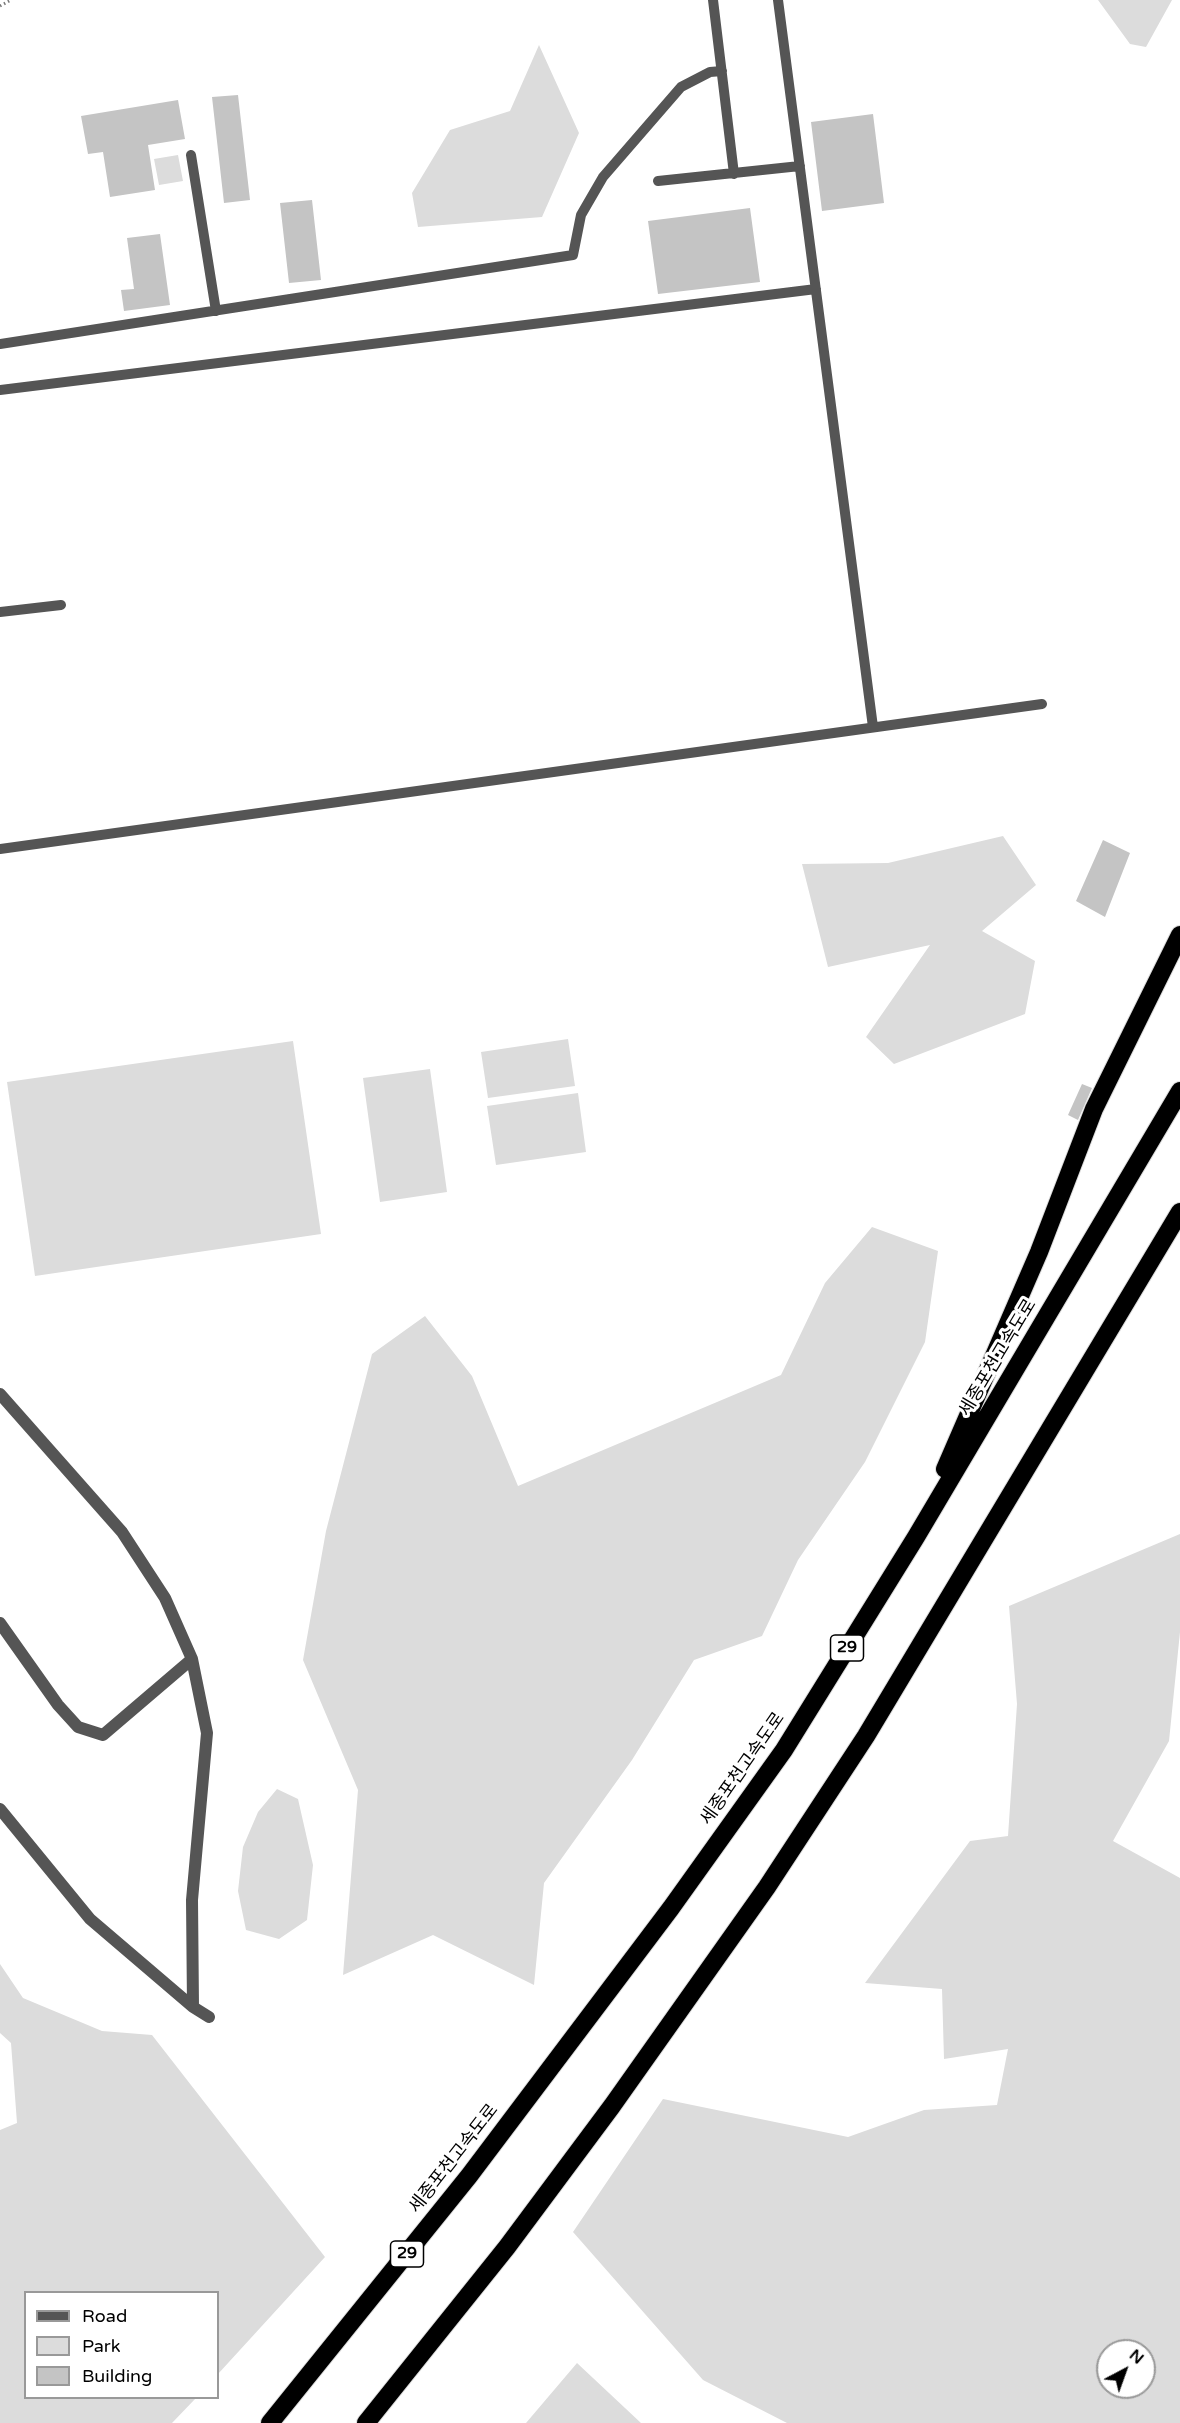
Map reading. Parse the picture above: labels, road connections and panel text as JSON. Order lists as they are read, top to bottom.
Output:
{
  "streets": {
    "highway": ["세종포천고속도로", "29"]
  },
  "legend": ["Road", "Park", "Building"],
  "north": "top right"
}
